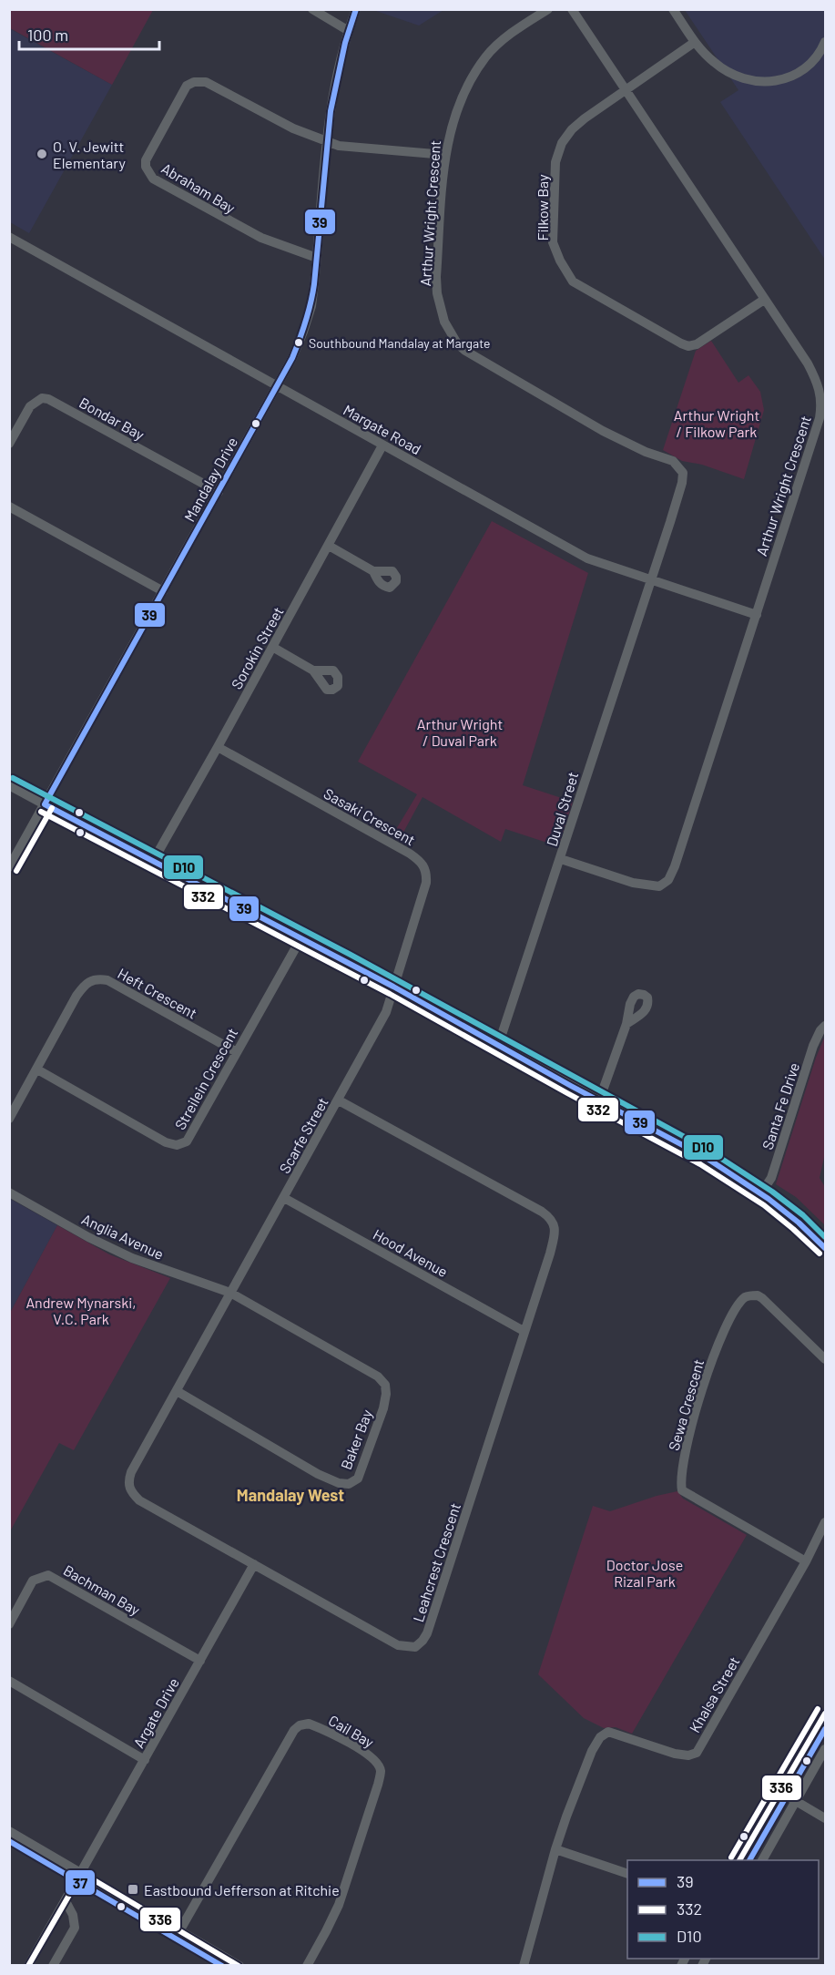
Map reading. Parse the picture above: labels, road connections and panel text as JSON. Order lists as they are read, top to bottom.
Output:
{
  "streets": {
    "street": [
      "Abraham Bay",
      "Filkow Bay",
      "Arthur Wright Crescent",
      "Bondar Bay",
      "Margate Road",
      "Mandalay Drive",
      "Sorokin Street",
      "Duval Street",
      "Sasaki Crescent",
      "Heft Crescent",
      "Streilein Crescent",
      "Santa Fe Drive",
      "Scarfe Street",
      "Anglia Avenue",
      "Hood Avenue",
      "Sewa Crescent",
      "Baker Bay",
      "Leahcrest Crescent",
      "Bachman Bay",
      "Khalsa Street",
      "Argate Drive",
      "Cail Bay"
    ]
  },
  "crossings": [
    ["Abraham Bay", "Arthur Wright Crescent"],
    ["Abraham Bay", "Mandalay Drive"],
    ["Filkow Bay", "Arthur Wright Crescent"],
    ["Arthur Wright Crescent", "Margate Road"],
    ["Arthur Wright Crescent", "Duval Street"],
    ["Bondar Bay", "Mandalay Drive"],
    ["Margate Road", "Mandalay Drive"],
    ["Margate Road", "Sorokin Street"],
    ["Margate Road", "Duval Street"],
    ["Sorokin Street", "Sasaki Crescent"],
    ["Sasaki Crescent", "Scarfe Street"],
    ["Heft Crescent", "Streilein Crescent"],
    ["Scarfe Street", "Anglia Avenue"],
    ["Scarfe Street", "Hood Avenue"],
    ["Scarfe Street", "Baker Bay"],
    ["Scarfe Street", "Leahcrest Crescent"],
    ["Anglia Avenue", "Baker Bay"],
    ["Anglia Avenue", "Leahcrest Crescent"],
    ["Hood Avenue", "Leahcrest Crescent"],
    ["Sewa Crescent", "Khalsa Street"],
    ["Baker Bay", "Leahcrest Crescent"],
    ["Leahcrest Crescent", "Argate Drive"],
    ["Bachman Bay", "Argate Drive"]
  ],
  "districts": ["Mandalay West"],
  "parks": [
    "Arthur Wright / Filkow Park",
    "Arthur Wright / Duval Park",
    "Andrew Mynarski, V.C. Park",
    "Doctor Jose Rizal Park"
  ],
  "places": {
    "other": ["O. V. Jewitt Elementary", "Southbound Mandalay at Margate"],
    "transit": ["Eastbound Jefferson at Ritchie"]
  },
  "lines": [
    "transit line 39",
    "transit line D10",
    "transit line 332",
    "transit line 336",
    "transit line 37"
  ],
  "legend": ["39", "332", "D10"],
  "scale_bar": "100 m"
}
